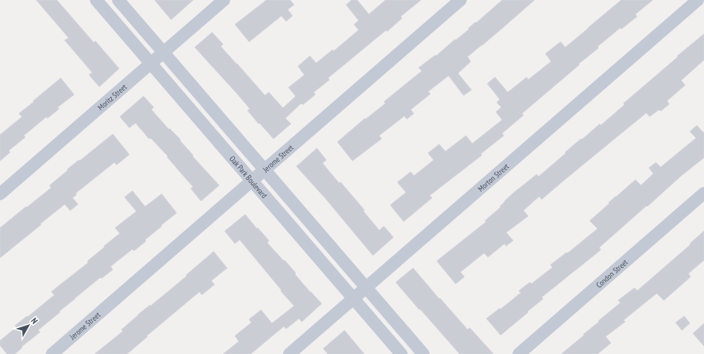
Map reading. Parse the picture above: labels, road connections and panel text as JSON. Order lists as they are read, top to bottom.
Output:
{
  "streets": {
    "street": [
      "Moritz Street",
      "Jerome Street",
      "Oak Park Boulevard",
      "Morton Street",
      "Condon Street"
    ]
  },
  "crossings": [
    ["Moritz Street", "Oak Park Boulevard"],
    ["Jerome Street", "Oak Park Boulevard"],
    ["Oak Park Boulevard", "Morton Street"]
  ],
  "north": "top right"
}
